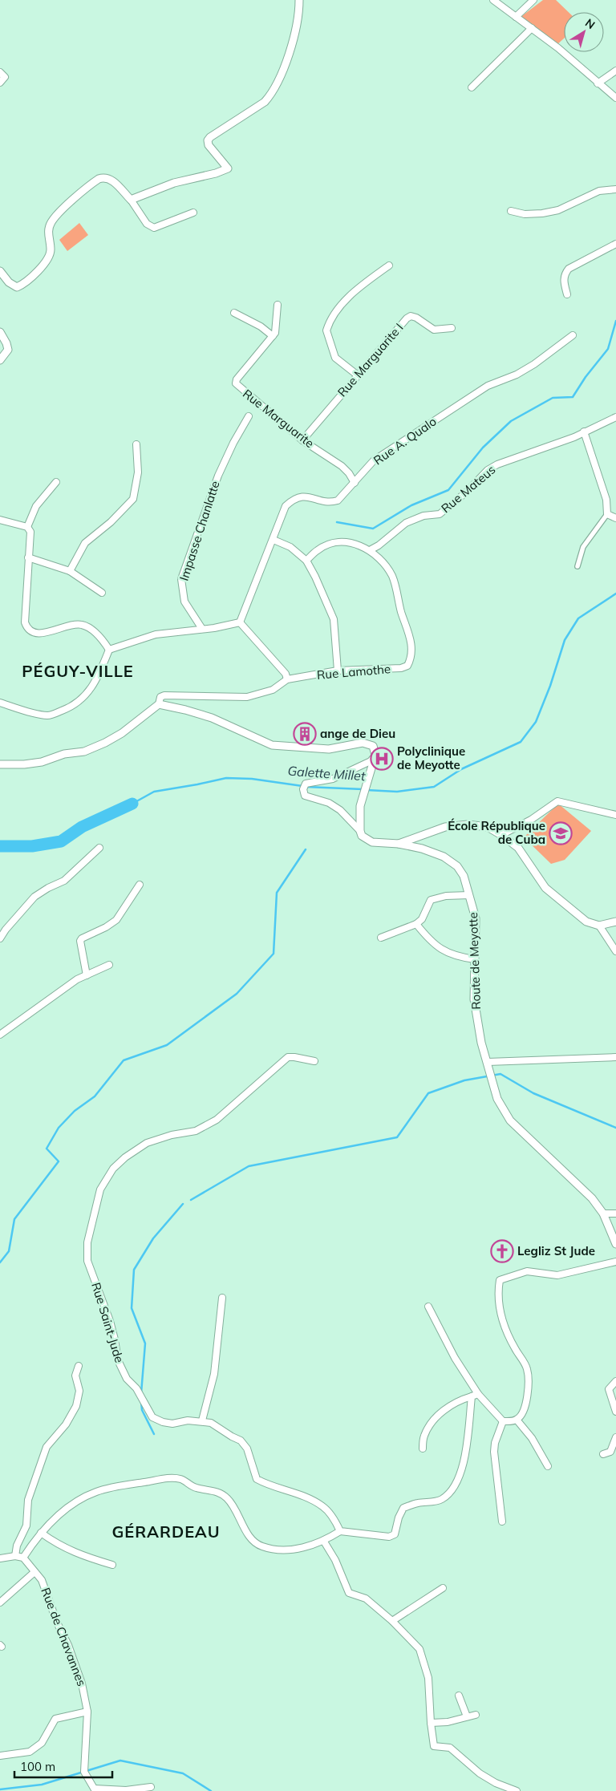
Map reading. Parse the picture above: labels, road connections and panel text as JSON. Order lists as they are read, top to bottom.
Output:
{
  "streets": {
    "street": [
      "Rue Marguarite I",
      "Rue Marguarite",
      "Rue A. Qualo",
      "Rue Mateus",
      "Impasse Chanlatte",
      "Rue Lamothe",
      "Route de Meyotte",
      "Rue Saint-Jude",
      "Rue de Chavannes"
    ]
  },
  "crossings": [
    ["Rue Marguarite I", "Rue Marguarite"],
    ["Rue Marguarite", "Rue A. Qualo"],
    ["Rue Mateus", "Rue Lamothe"]
  ],
  "districts": ["PÉGUY-VILLE", "GÉRARDEAU"],
  "water": ["Galette Millet"],
  "places": {
    "building": ["ange de Dieu"],
    "hospital": ["Polyclinique de Meyotte"],
    "school or university": ["École République de Cuba"],
    "church": ["Legliz St Jude"]
  },
  "scale_bar": "100 m",
  "north": "top right"
}
